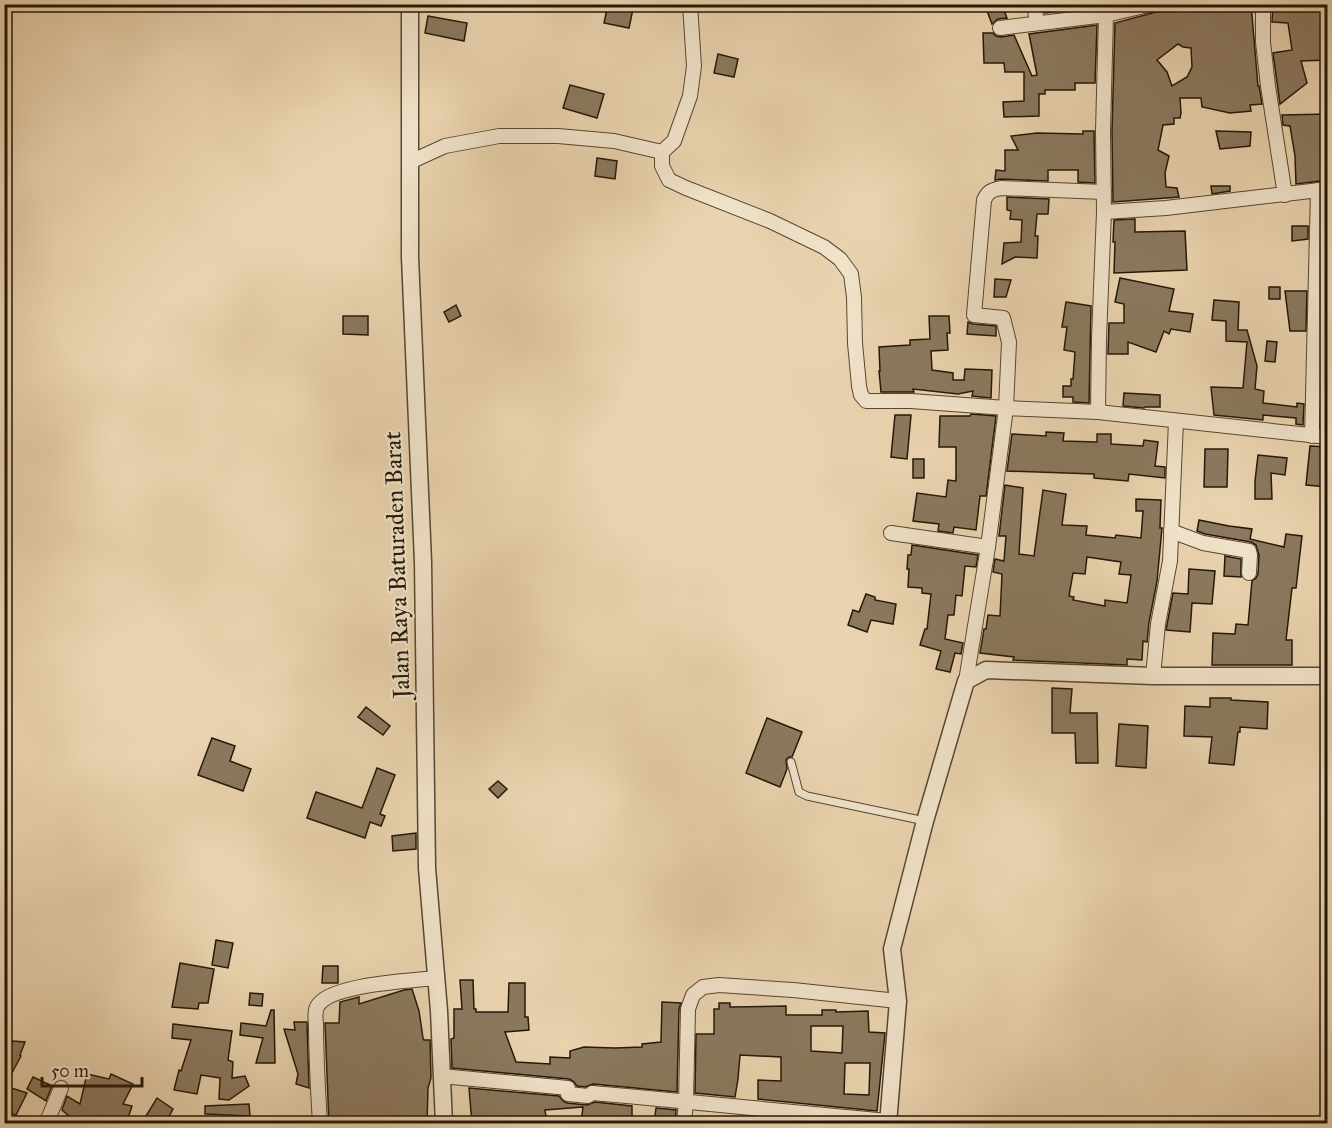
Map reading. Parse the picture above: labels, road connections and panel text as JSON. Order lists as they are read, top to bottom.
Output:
{
  "streets": {
    "street": ["Jalan Raya Baturaden Barat"]
  },
  "scale_bar": "50 m"
}
